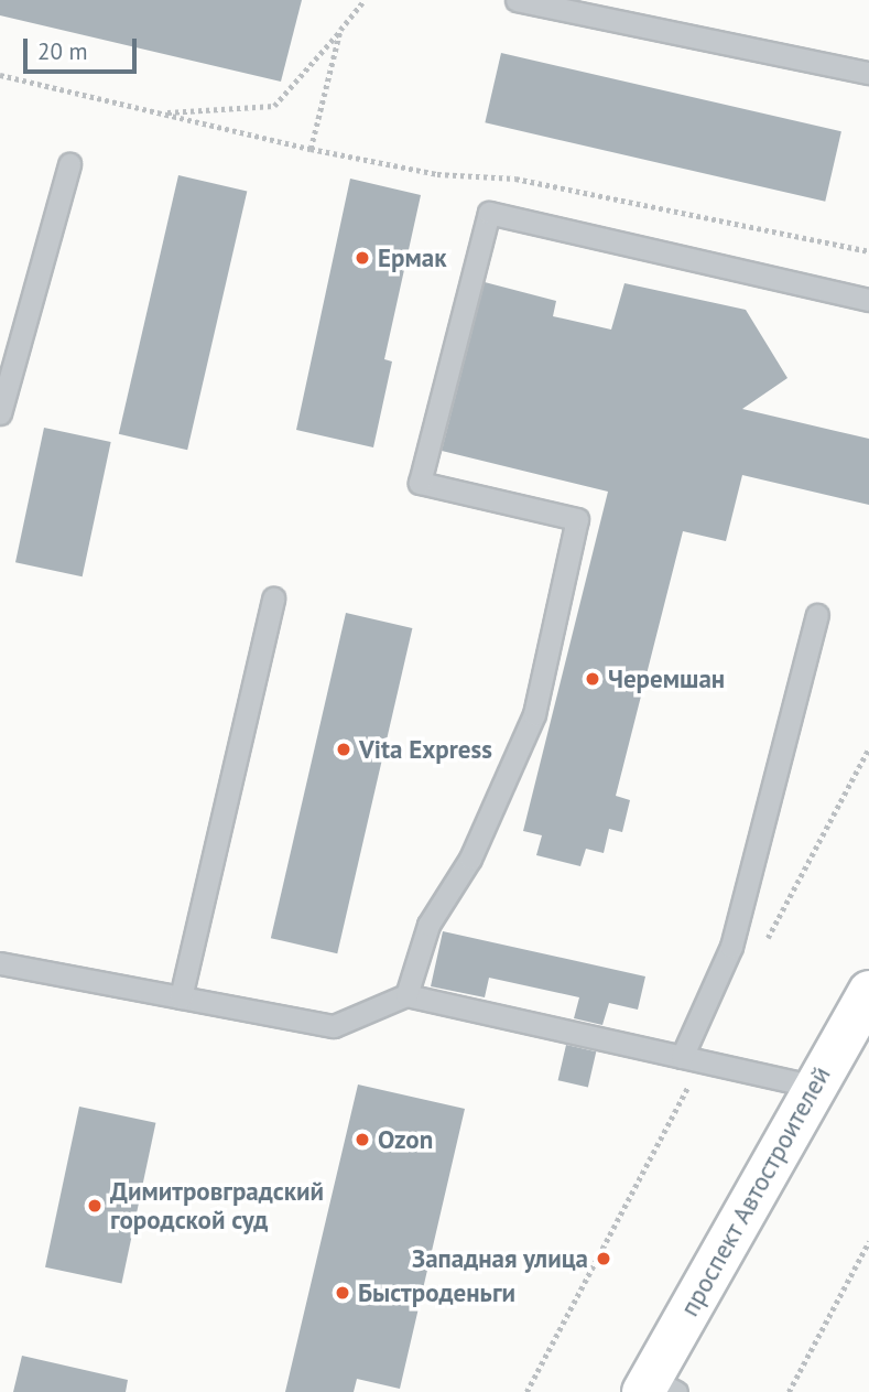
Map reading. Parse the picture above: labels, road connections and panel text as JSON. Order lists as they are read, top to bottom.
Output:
{
  "streets": {
    "highway": ["проспект Автостроителей"]
  },
  "places": [
    "Ермак",
    "Черемшан",
    "Vita Express",
    "Ozon",
    "Димитровградский городской суд",
    "Западная улица",
    "Быстроденьги"
  ],
  "scale_bar": "20 m"
}
